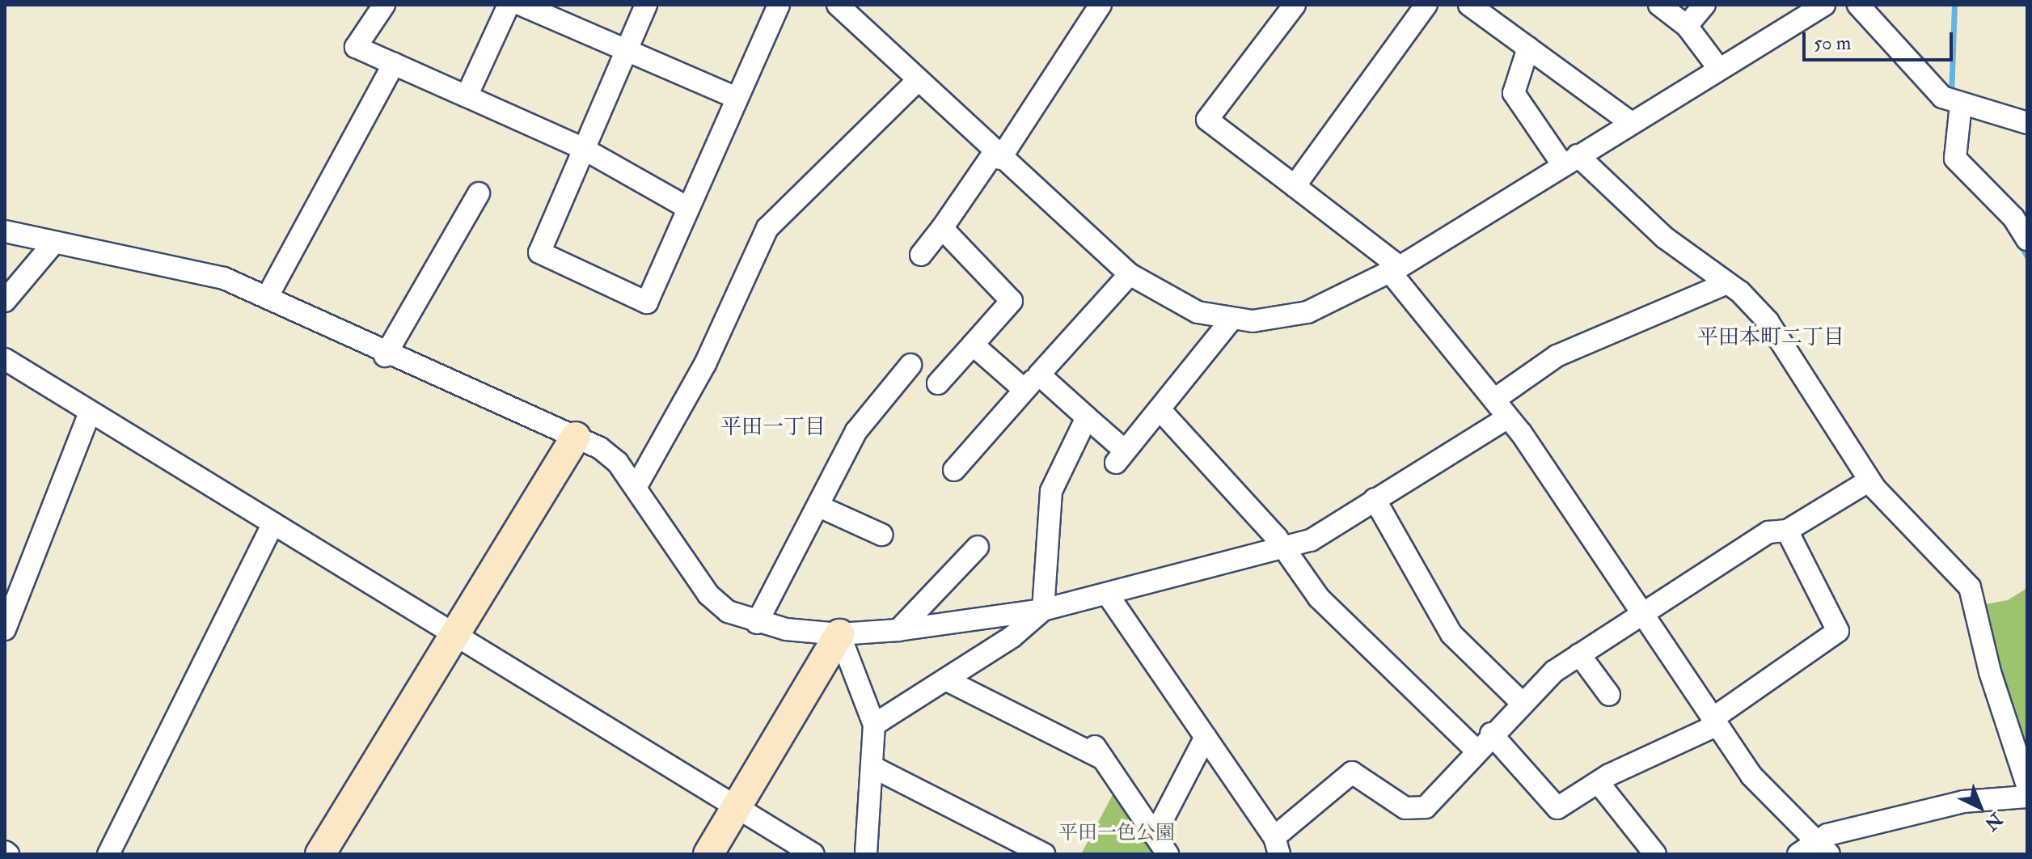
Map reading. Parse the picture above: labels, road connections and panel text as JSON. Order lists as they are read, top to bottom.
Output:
{
  "districts": ["平田本町二丁目", "平田一丁目"],
  "parks": ["平田一色公園"],
  "scale_bar": "50 m",
  "north": "bottom right"
}
